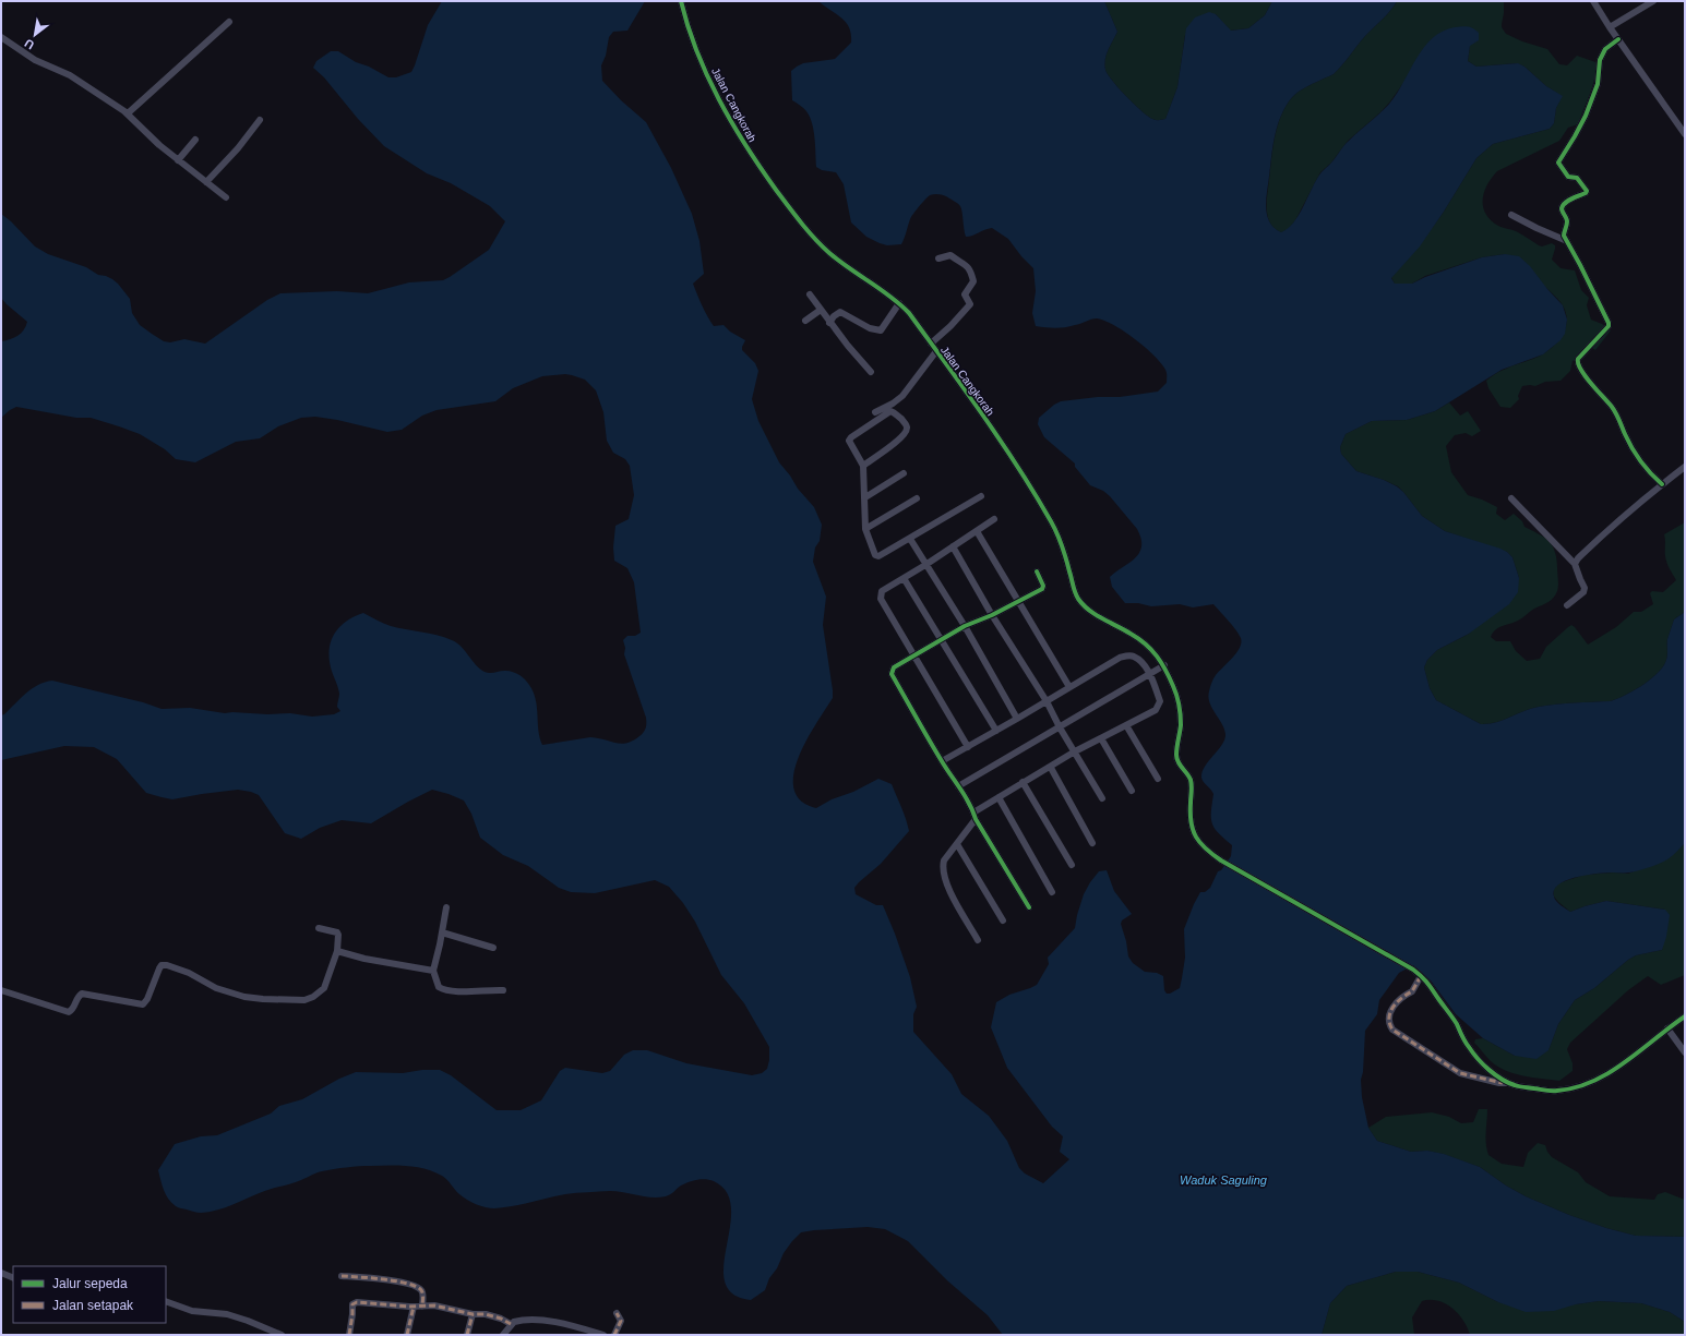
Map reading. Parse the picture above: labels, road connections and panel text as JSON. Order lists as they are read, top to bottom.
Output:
{
  "streets": {
    "street": ["Jalan Cangkorah"]
  },
  "water": ["Waduk Saguling"],
  "legend": ["Jalur sepeda", "Jalan setapak"],
  "north": "bottom left"
}
